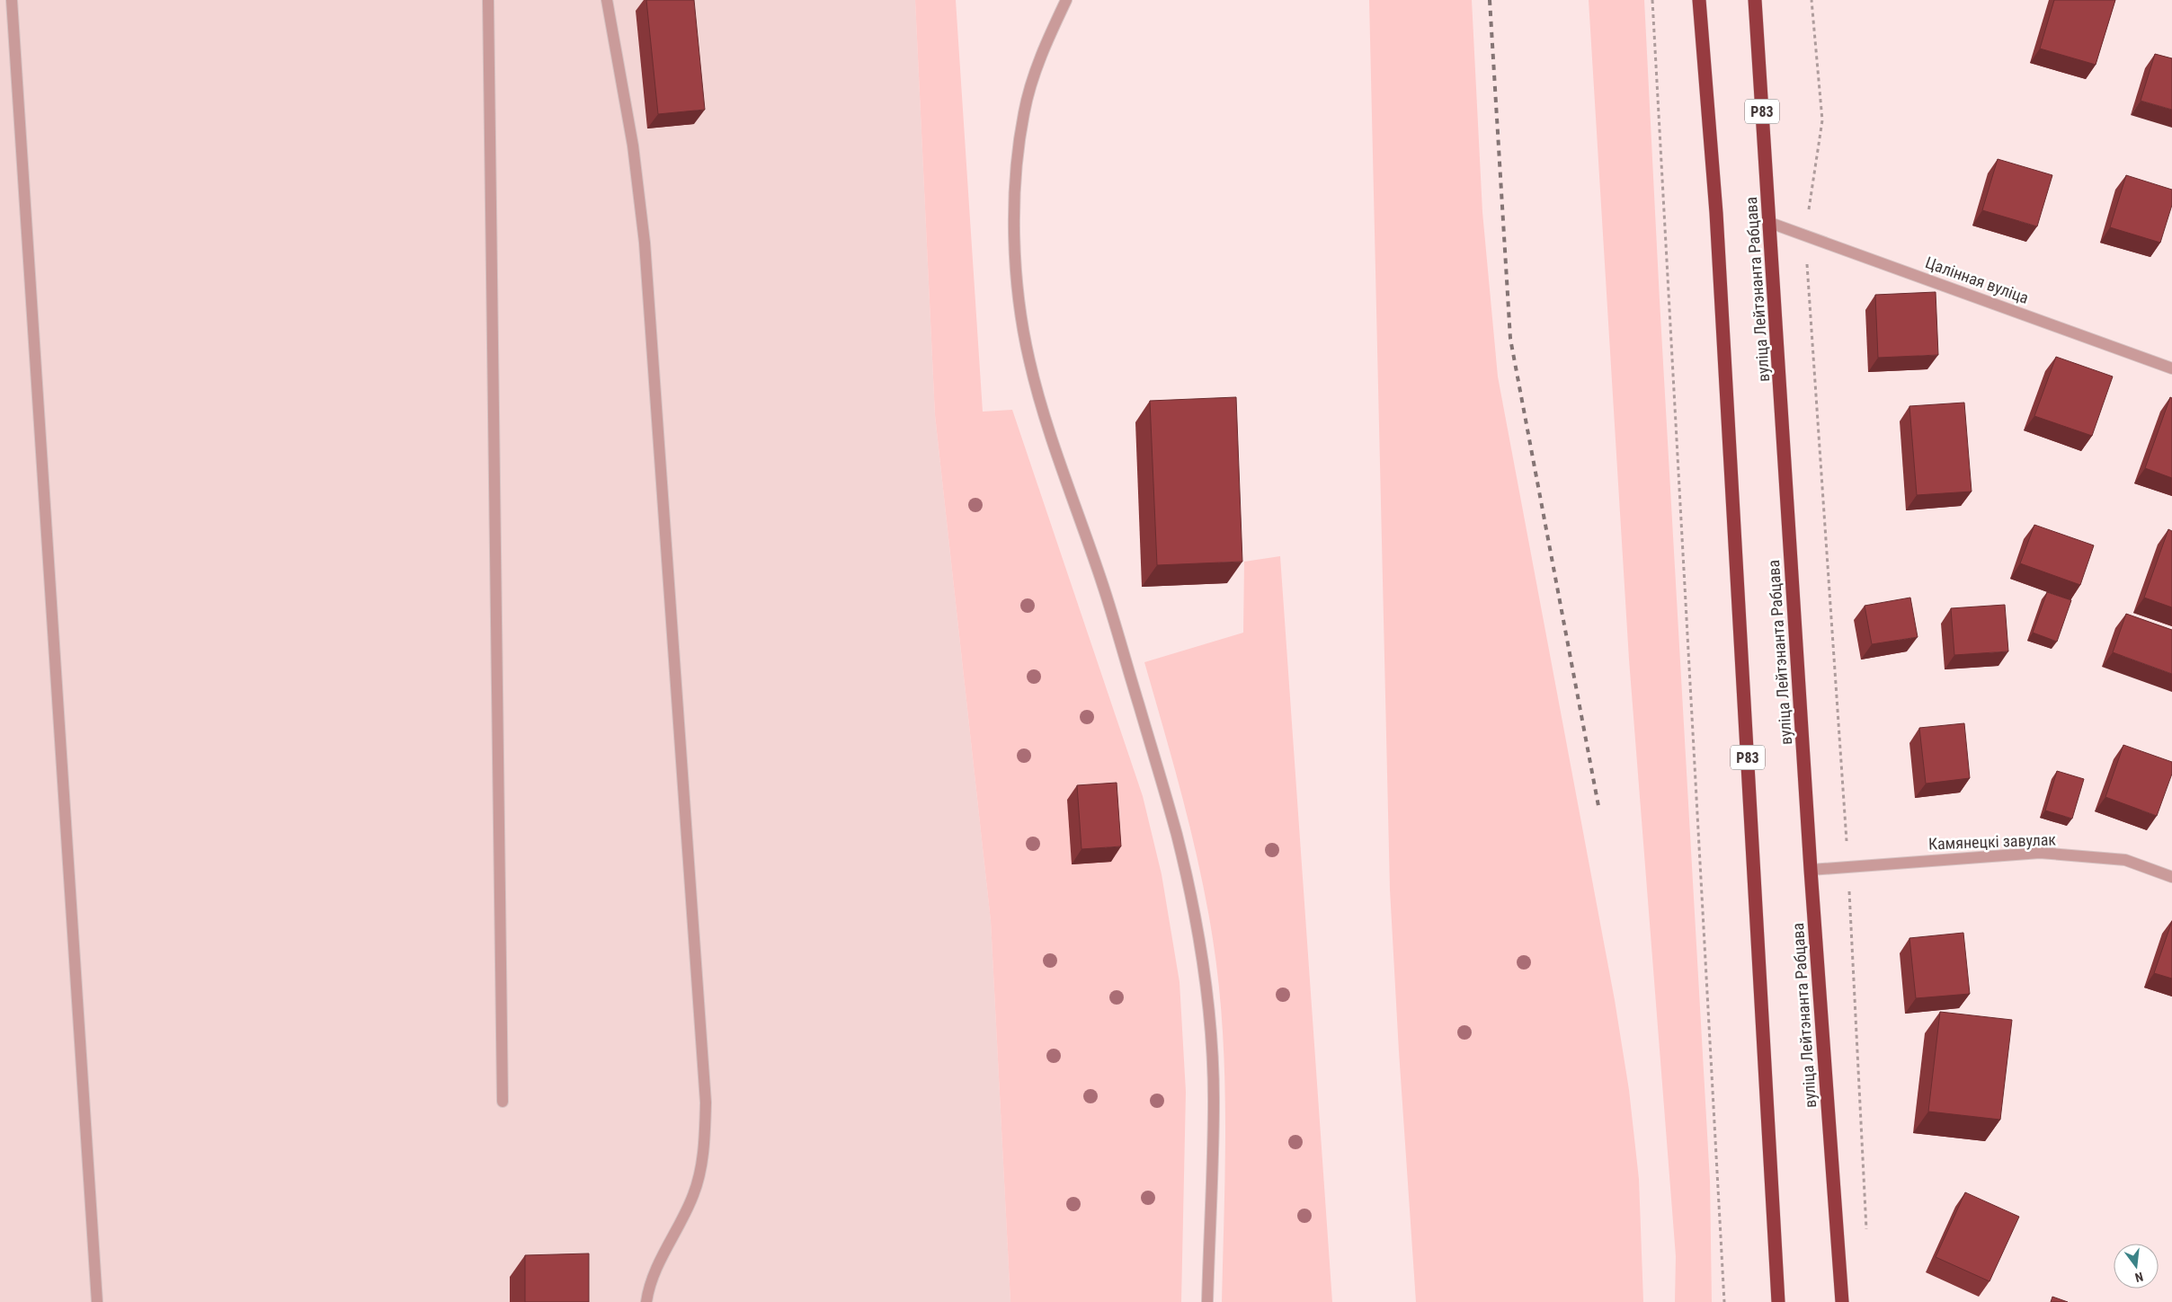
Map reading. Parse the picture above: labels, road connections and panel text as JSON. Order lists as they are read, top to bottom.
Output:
{
  "streets": {
    "highway": ["Р83", "вуліца Лейтэнанта Рабцава"],
    "street": ["Цалінная вуліца", "Камянецкі завулак"]
  },
  "crossings": [
    ["Цалінная вуліца", "вуліца Лейтэнанта Рабцава"],
    ["вуліца Лейтэнанта Рабцава", "Камянецкі завулак"]
  ],
  "north": "bottom"
}
